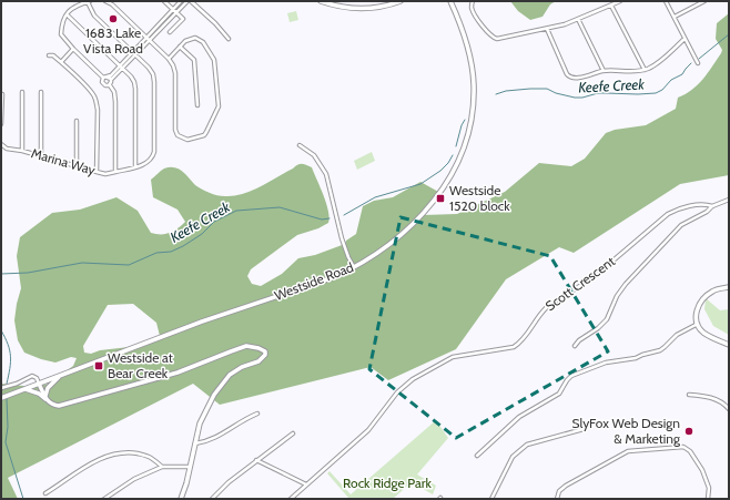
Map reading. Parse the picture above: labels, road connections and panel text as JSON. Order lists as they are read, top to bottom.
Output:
{
  "streets": {
    "main road": ["Westside Road"],
    "street": ["Marina Way", "Scott Crescent"]
  },
  "water": ["Keefe Creek"],
  "parks": ["Rock Ridge Park"],
  "places": {
    "other": ["1683 Lake Vista Road", "SlyFox Web Design & Marketing"],
    "transit": ["Westside 1520 block", "Westside at Bear Creek"]
  }
}
